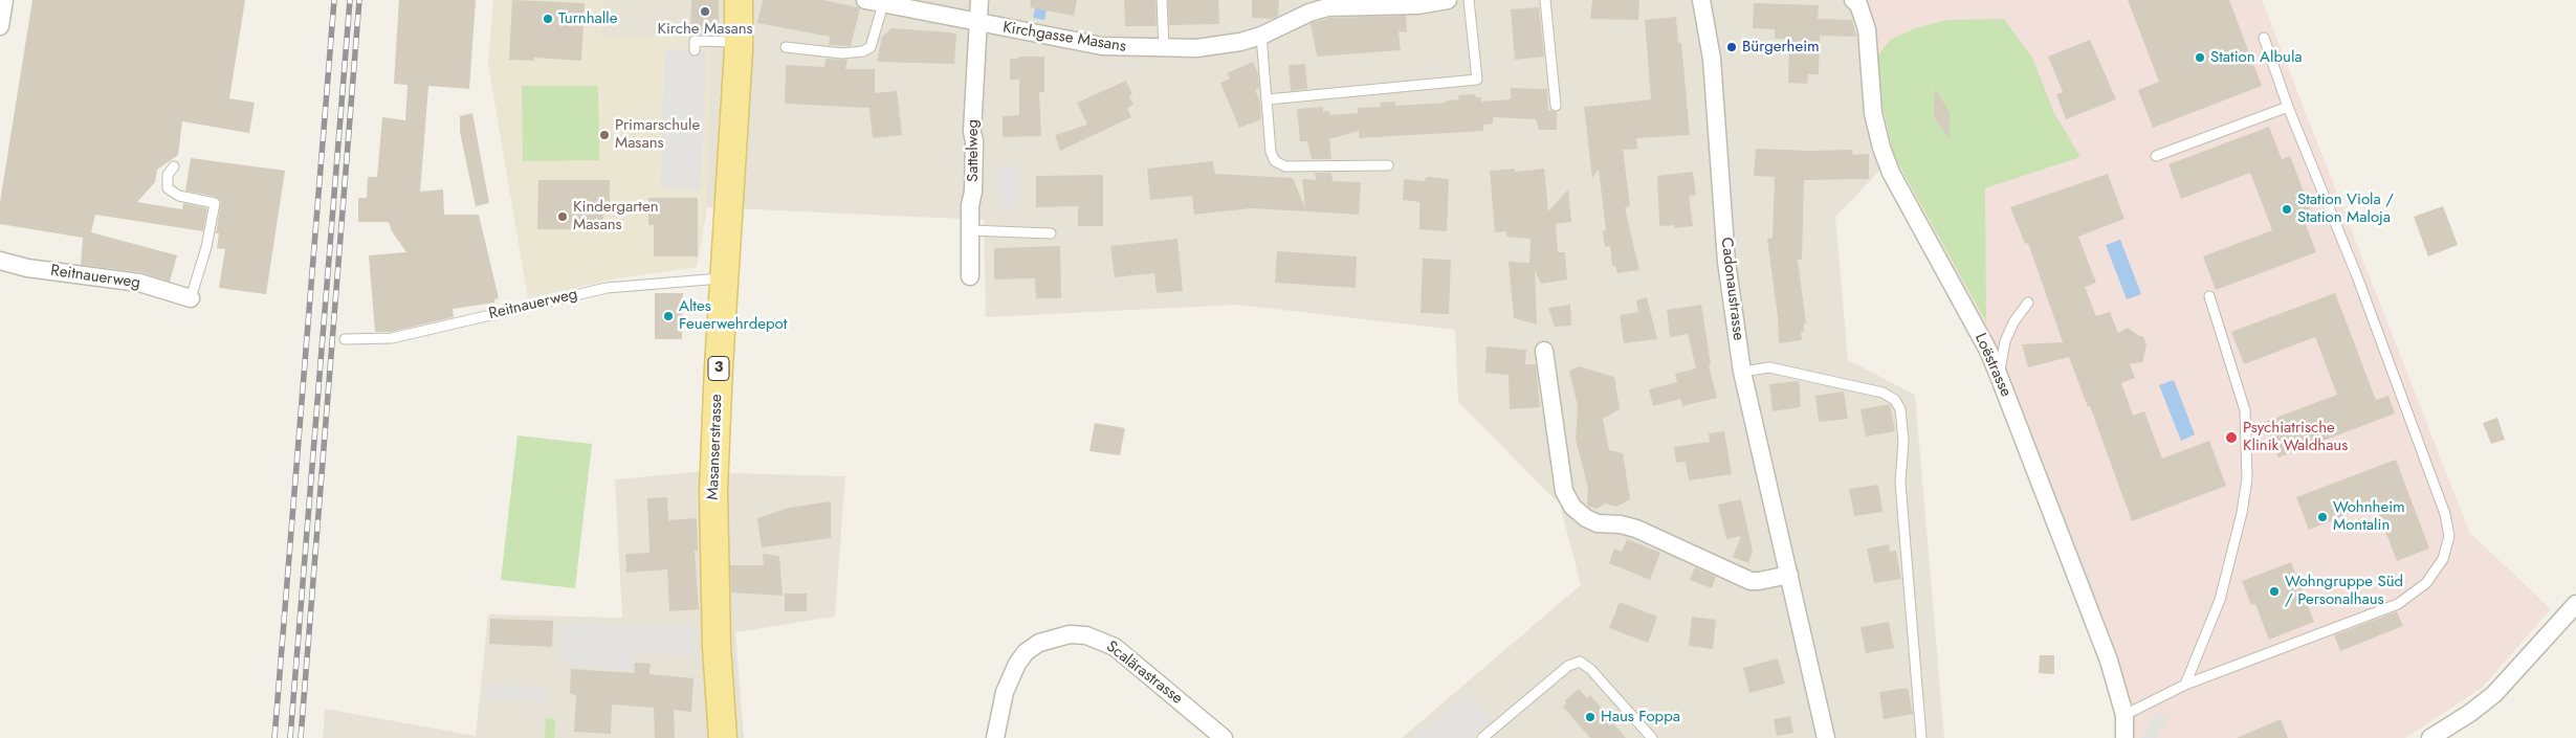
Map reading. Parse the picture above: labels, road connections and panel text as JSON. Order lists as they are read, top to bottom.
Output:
{
  "streets": {
    "main road": ["3", "Masanserstrasse"],
    "street": [
      "Kirchgasse Masans",
      "Sattelweg",
      "Reitnauerweg",
      "Cadonaustrasse",
      "Loëstrasse",
      "Scalärastrasse"
    ]
  },
  "crossings": [
    ["Kirchgasse Masans", "Sattelweg"],
    ["Reitnauerweg", "Masanserstrasse"]
  ],
  "places": [
    "Kirche Masans",
    "Turnhalle",
    "Bürgerheim",
    "Station Albula",
    "Primarschule Masans",
    "Station Viola / Station Maloja",
    "Kindergarten Masans",
    "Altes Feuerwehrdepot",
    "Psychiatrische Klinik Waldhaus",
    "Wohnheim Montalin",
    "Wohngruppe Süd / Personalhaus",
    "Haus Foppa"
  ]
}
